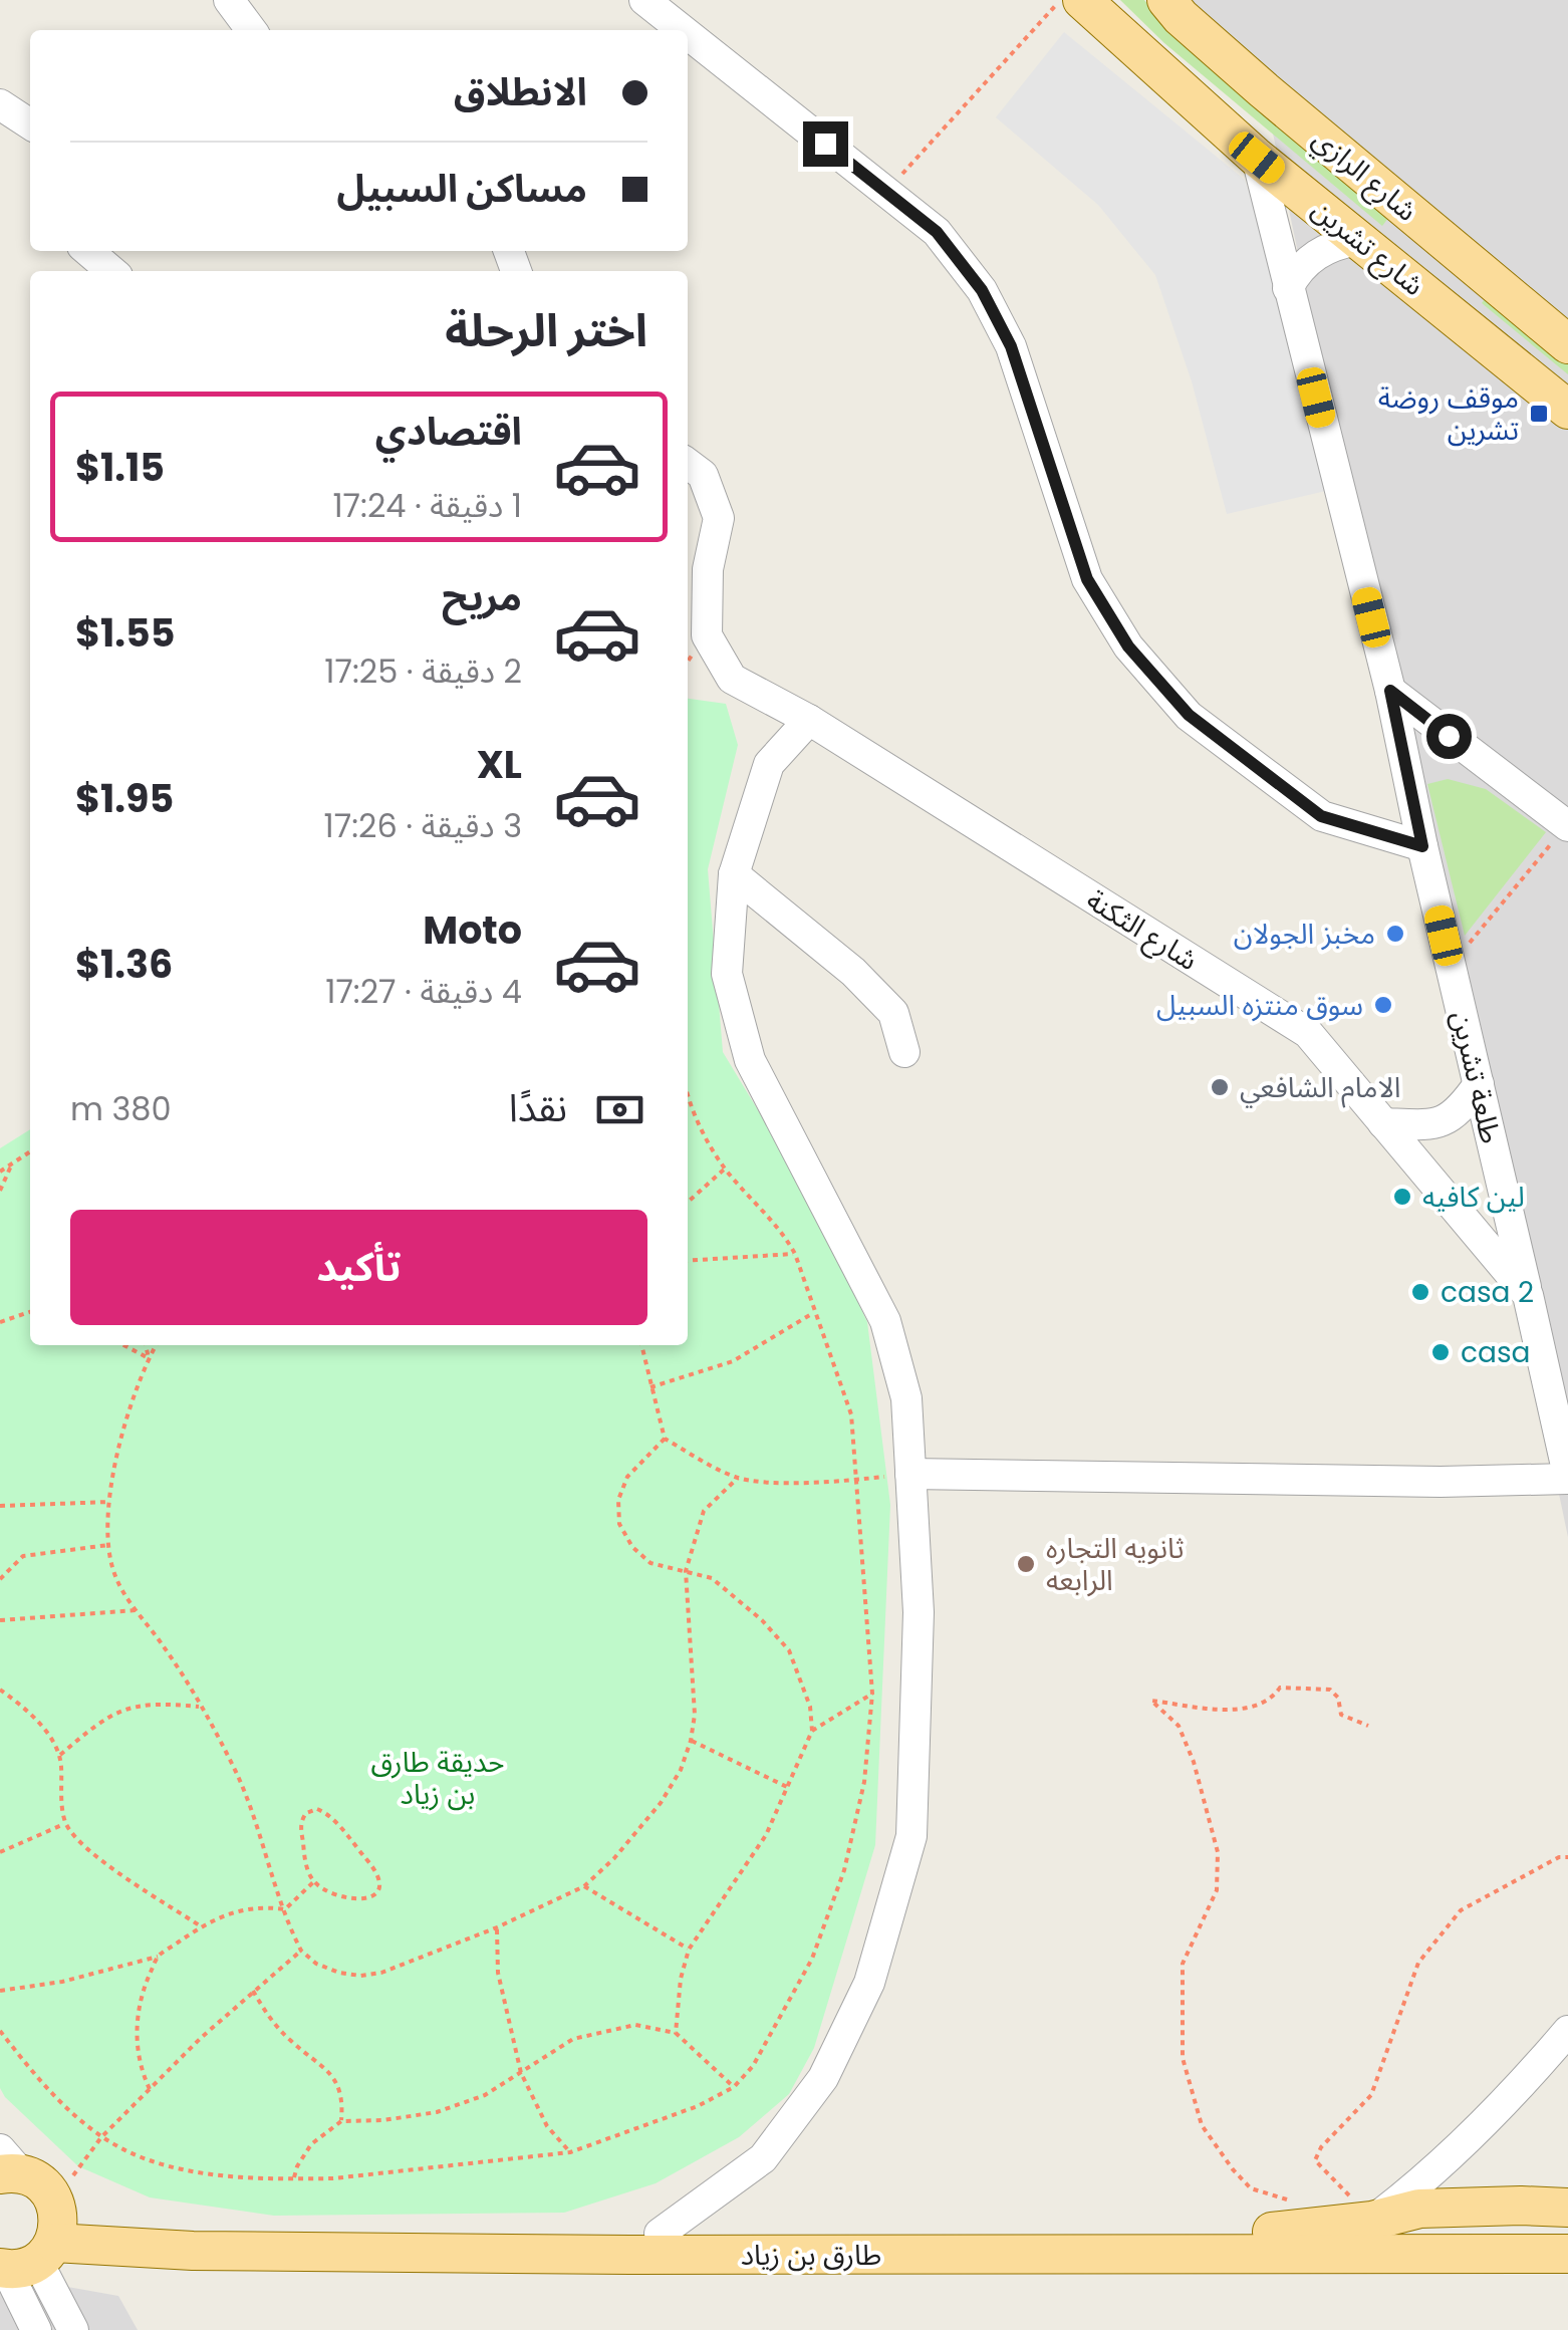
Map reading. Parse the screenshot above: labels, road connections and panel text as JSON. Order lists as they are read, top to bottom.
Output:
{
  "streets": {
    "main road": ["شارع الرازي", "شارع تشرين", "طارق بن زياد"],
    "street": ["شارع الثكنة", "طلعة تشرين"]
  },
  "crossings": [
    ["شارع تشرين", "طلعة تشرين"],
    ["شارع الثكنة", "طلعة تشرين"]
  ],
  "parks": ["حديقة طارق بن زياد"],
  "places": {
    "transit": ["موقف روضة تشرين"],
    "other": [
      "مخبز الجولان",
      "سوق منتزه السبيل",
      "الامام الشافعي",
      "لين كافيه",
      "casa 2",
      "casa",
      "ثانويه التجاره الرابعه"
    ]
  },
  "page": {
    "banner": ["الانطلاق", "مساكن السبيل"],
    "heading": "اختر الرحلة",
    "list": [
      {
        "name": "اقتصادي",
        "note": "1 دقيقة · 17:24",
        "value": "$1.15"
      },
      {
        "name": "مريح",
        "note": "2 دقيقة · 17:25",
        "value": "$1.55"
      },
      {
        "name": "XL",
        "note": "3 دقيقة · 17:26",
        "value": "$1.95"
      },
      {
        "name": "Moto",
        "note": "4 دقيقة · 17:27",
        "value": "$1.36"
      }
    ],
    "pay": ["نقدًا", "380 m"],
    "buttons": "تأكيد"
  }
}
